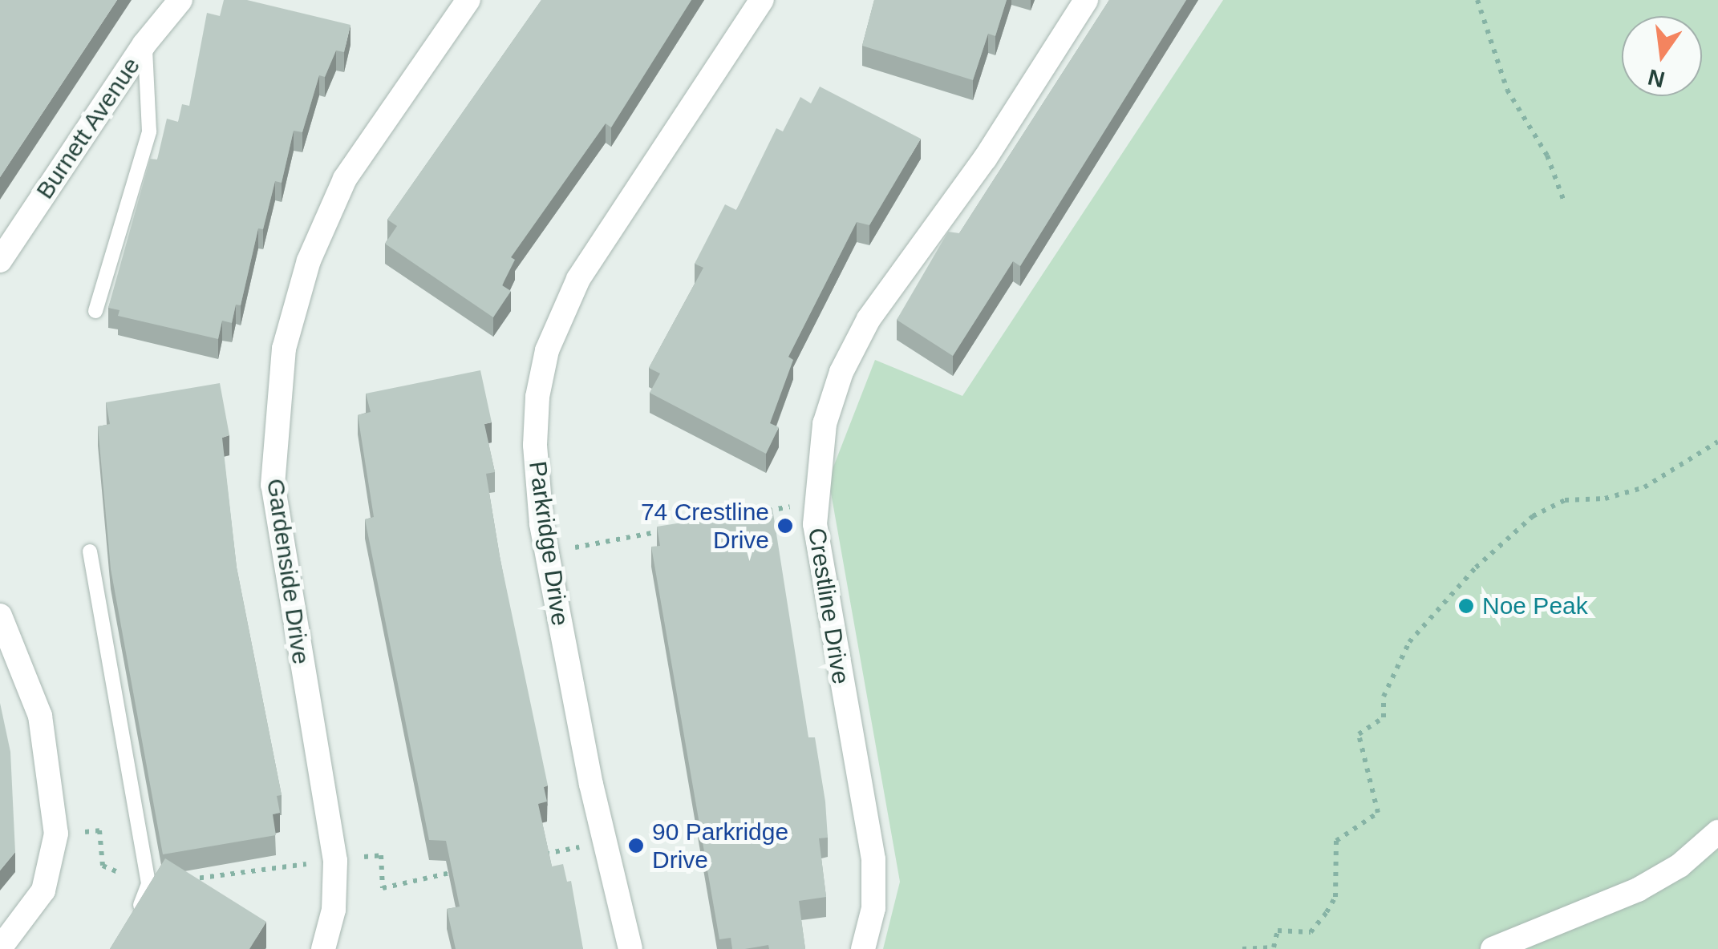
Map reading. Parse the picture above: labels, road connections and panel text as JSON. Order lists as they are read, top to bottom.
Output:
{
  "streets": {
    "street": [
      "Burnett Avenue",
      "Parkridge Drive",
      "Gardenside Drive",
      "Crestline Drive"
    ]
  },
  "places": ["74 Crestline Drive", "Noe Peak", "90 Parkridge Drive"],
  "north": "bottom"
}
